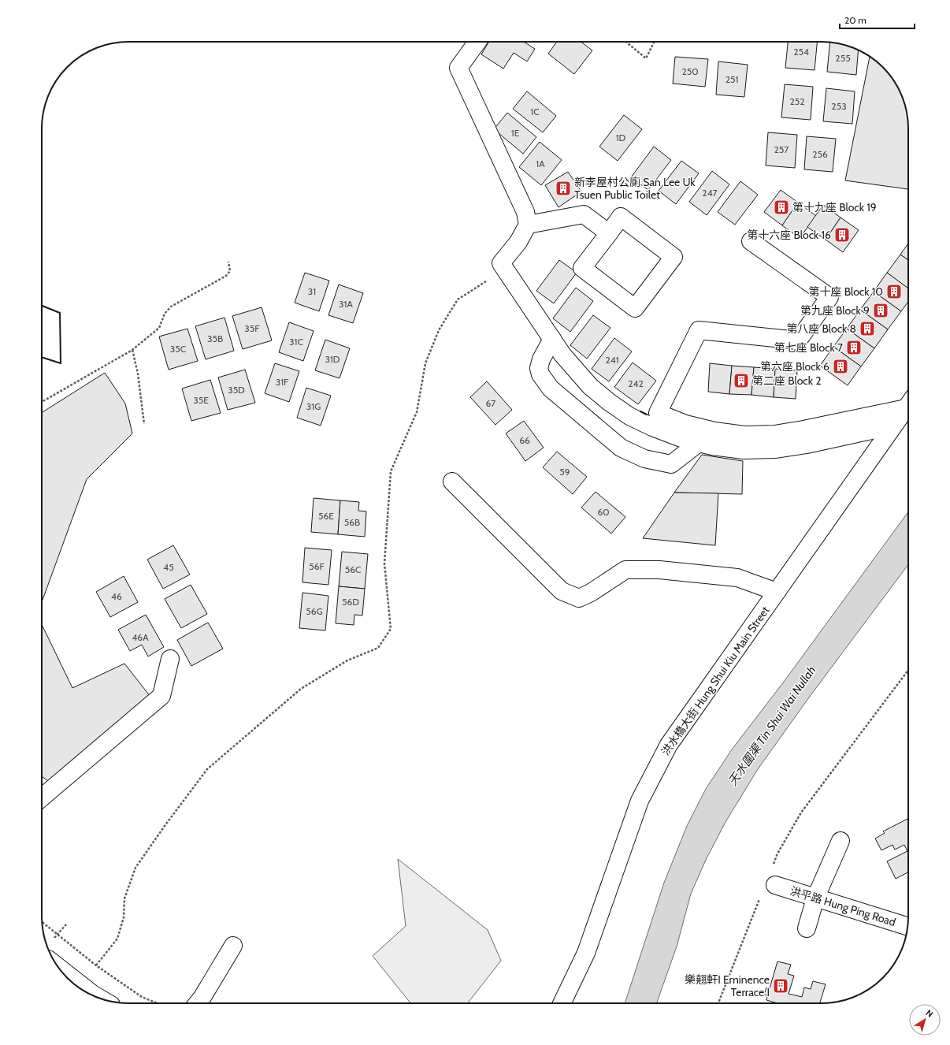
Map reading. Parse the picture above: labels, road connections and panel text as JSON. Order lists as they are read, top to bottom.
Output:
{
  "streets": {
    "street": ["洪水橋大街 Hung Shui Kiu Main Street", "洪平路 Hung Ping Road"]
  },
  "water": ["天水圍渠 Tin Shui Wai Nullah"],
  "places": {
    "building": [
      "新李屋村公廁 San Lee Uk Tsuen Public Toilet",
      "第十九座 Block 19",
      "第十六座 Block 16",
      "第十座 Block 10",
      "第九座 Block 9",
      "第八座 Block 8",
      "第七座 Block 7",
      "第六座 Block 6",
      "第二座 Block 2",
      "樂翹軒I Eminence Terrace I"
    ]
  },
  "house_numbers": [
    "254",
    "255",
    "250",
    "251",
    "252",
    "253",
    "1C",
    "1E",
    "1D",
    "257",
    "256",
    "1A",
    "247",
    "31",
    "31A",
    "35F",
    "35B",
    "31C",
    "35C",
    "31D",
    "241",
    "31F",
    "242",
    "35D",
    "35E",
    "67",
    "31G",
    "66",
    "59",
    "60",
    "56E",
    "56B",
    "56F",
    "45",
    "56C",
    "46",
    "56D",
    "56G",
    "46A"
  ],
  "scale_bar": "20 m",
  "north": "top right"
}
